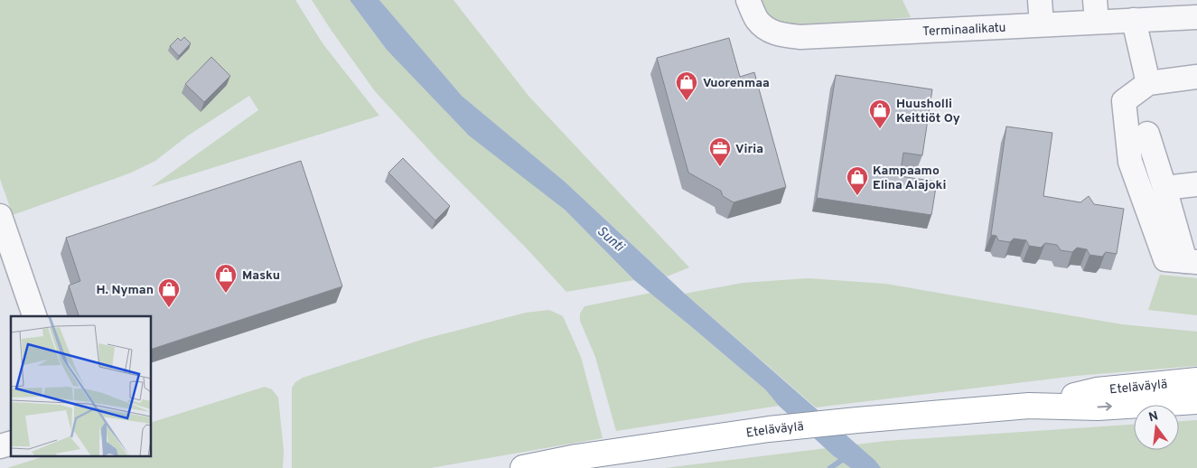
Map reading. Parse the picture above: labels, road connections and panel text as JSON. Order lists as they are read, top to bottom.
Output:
{
  "streets": {
    "highway": ["Eteläväylä"],
    "street": ["Terminaalikatu"]
  },
  "water": ["Sunti"],
  "places": {
    "shop": [
      "Vuorenmaa",
      "Huusholli Keittiöt Oy",
      "Kampaamo Elina Alajoki",
      "Masku",
      "H. Nyman"
    ],
    "office": ["Viria"]
  },
  "north": "top"
}
